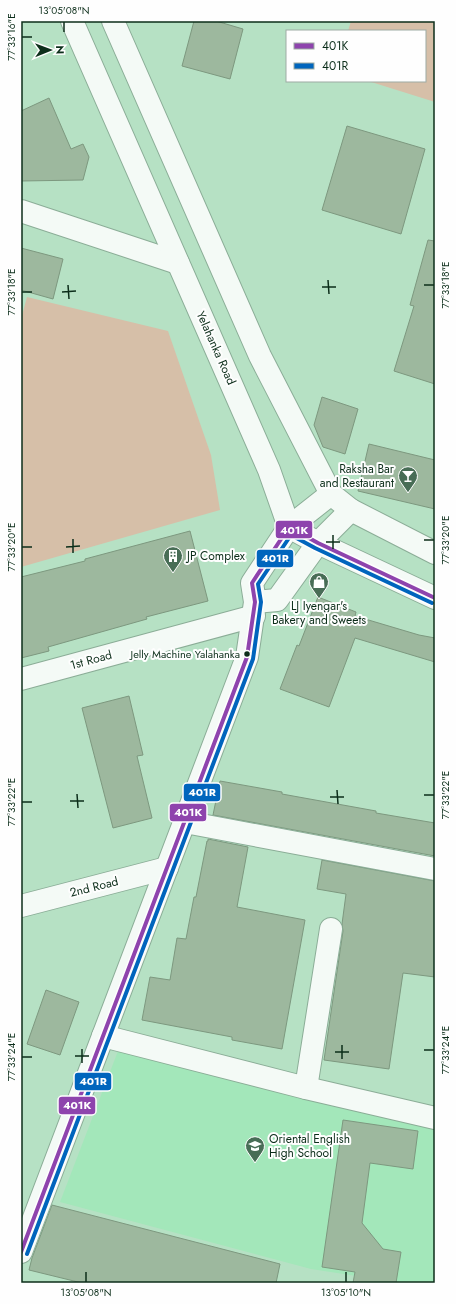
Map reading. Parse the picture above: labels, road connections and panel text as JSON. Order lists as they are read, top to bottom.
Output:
{
  "streets": {
    "main road": ["Yelahanka Road", "1st Road", "2nd Road"]
  },
  "places": {
    "bar": ["Raksha Bar and Restaurant"],
    "building": ["JP Complex"],
    "shop": ["LJ Iyengar's Bakery and Sweets"],
    "other": ["Jelly Machine Yalahanka"],
    "school or university": ["Oriental English High School"]
  },
  "lines": ["transit line 401K", "transit line 401R"],
  "legend": ["401K", "401R"],
  "north": "right",
  "coordinates": [
    "13°05'08\"N",
    "77°33'16\"E",
    "77°33'18\"E",
    "77°33'20\"E",
    "77°33'22\"E",
    "77°33'24\"E",
    "13°05'10\"N"
  ]
}
